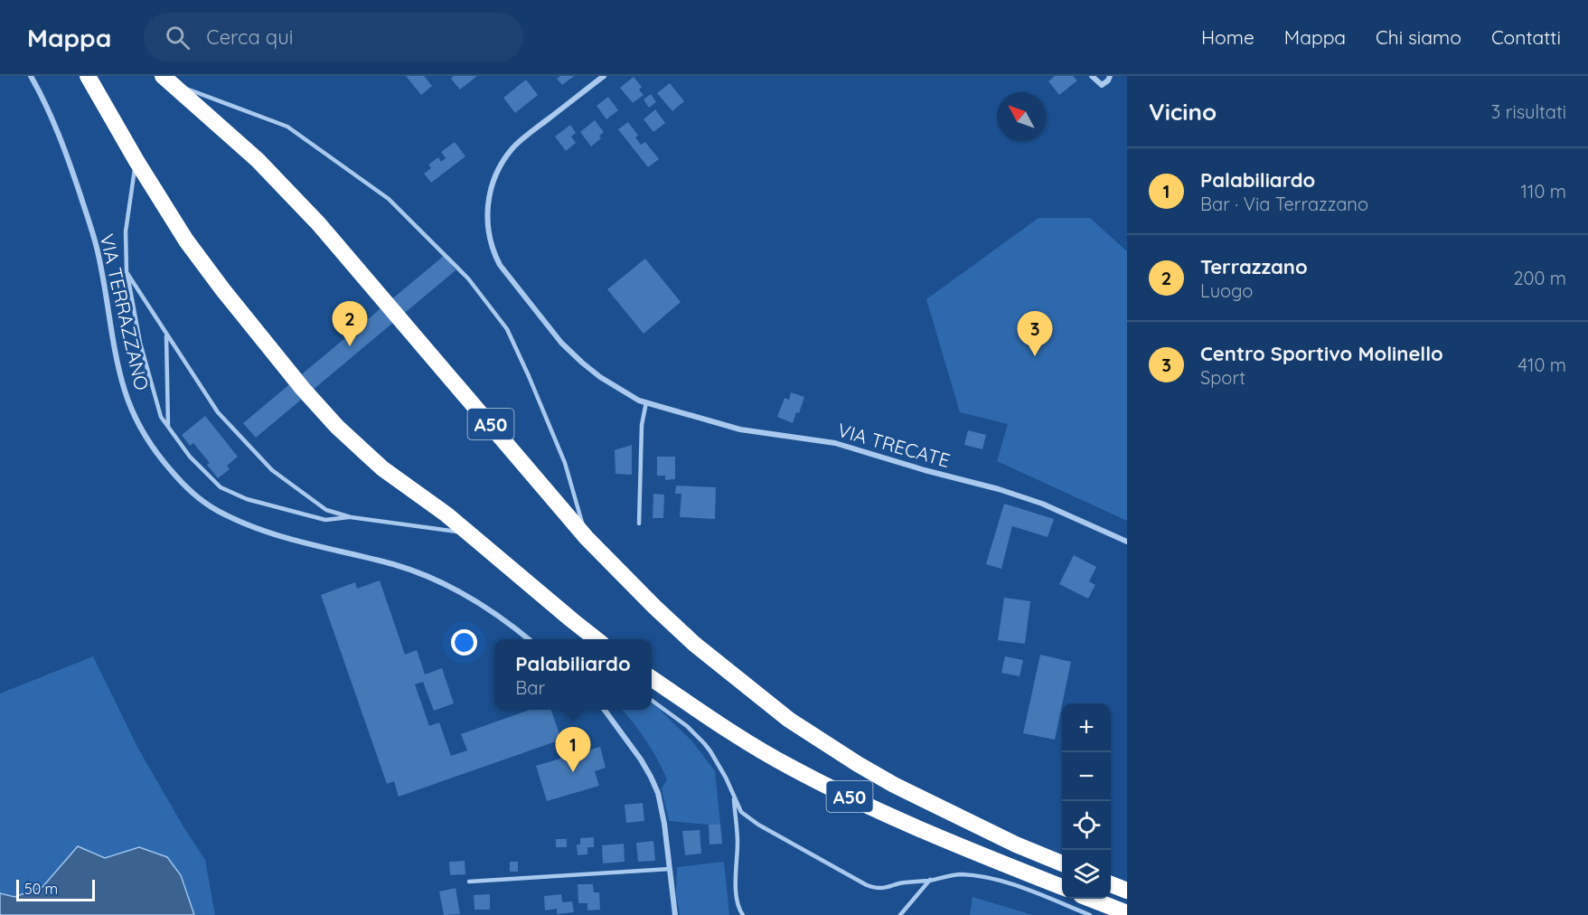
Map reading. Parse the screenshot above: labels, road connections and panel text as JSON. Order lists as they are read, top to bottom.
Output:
{
  "streets": {
    "highway": ["A50"],
    "street": ["VIA TERRAZZANO", "VIA TRECATE"]
  },
  "scale_bar": "50 m",
  "north": "top left",
  "page": {
    "header": "Mappa",
    "search": "Cerca qui",
    "nav": [
      "Home",
      "Mappa",
      "Chi siamo",
      "Contatti"
    ],
    "heading": ["Vicino", "3 risultati"],
    "list": [
      {
        "mark": "1",
        "name": "Palabiliardo",
        "note": "Bar · Via Terrazzano",
        "value": "110 m"
      },
      {
        "mark": "2",
        "name": "Terrazzano",
        "note": "Luogo",
        "value": "200 m"
      },
      {
        "mark": "3",
        "name": "Centro Sportivo Molinello",
        "note": "Sport",
        "value": "410 m"
      }
    ],
    "pins": ["2", "3", "1"],
    "popup": ["Palabiliardo", "Bar"],
    "map_buttons": ["+", "−"],
    "scale": "50 m"
  }
}
